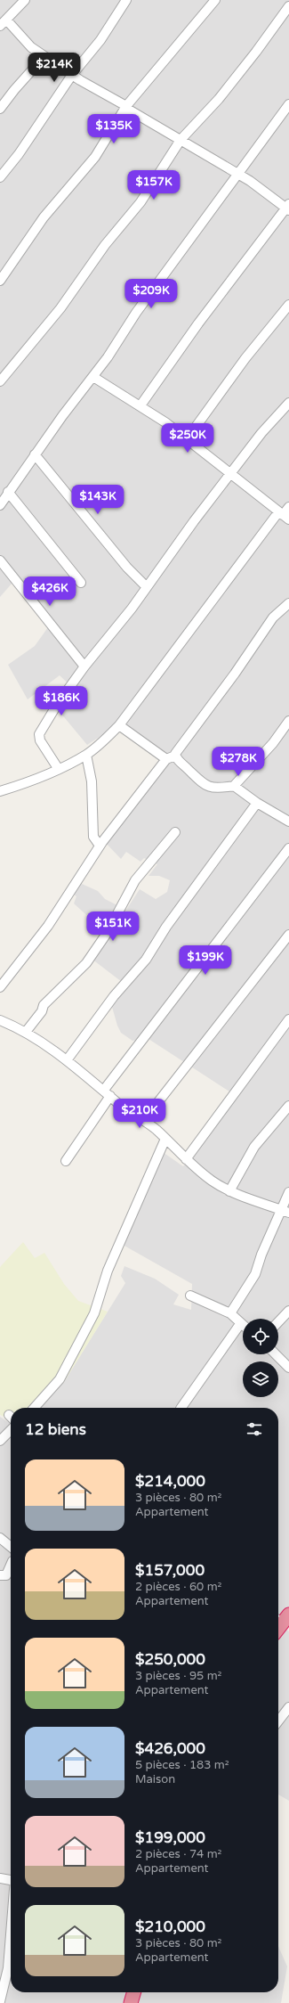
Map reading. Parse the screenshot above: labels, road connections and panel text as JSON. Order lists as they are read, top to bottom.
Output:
{
  "page": {
    "price": [
      "$214K",
      "$135K",
      "$157K",
      "$209K",
      "$250K",
      "$143K",
      "$426K",
      "$186K",
      "$278K",
      "$151K",
      "$199K",
      "$210K"
    ],
    "heading": "12 biens",
    "list": [
      {
        "name": "$214,000",
        "note": "3 pièces · 80 m² · Appartement"
      },
      {
        "name": "$157,000",
        "note": "2 pièces · 60 m² · Appartement"
      },
      {
        "name": "$250,000",
        "note": "3 pièces · 95 m² · Appartement"
      },
      {
        "name": "$426,000",
        "note": "5 pièces · 183 m² · Maison"
      },
      {
        "name": "$199,000",
        "note": "2 pièces · 74 m² · Appartement"
      },
      {
        "name": "$210,000",
        "note": "3 pièces · 80 m² · Appartement"
      }
    ]
  }
}
